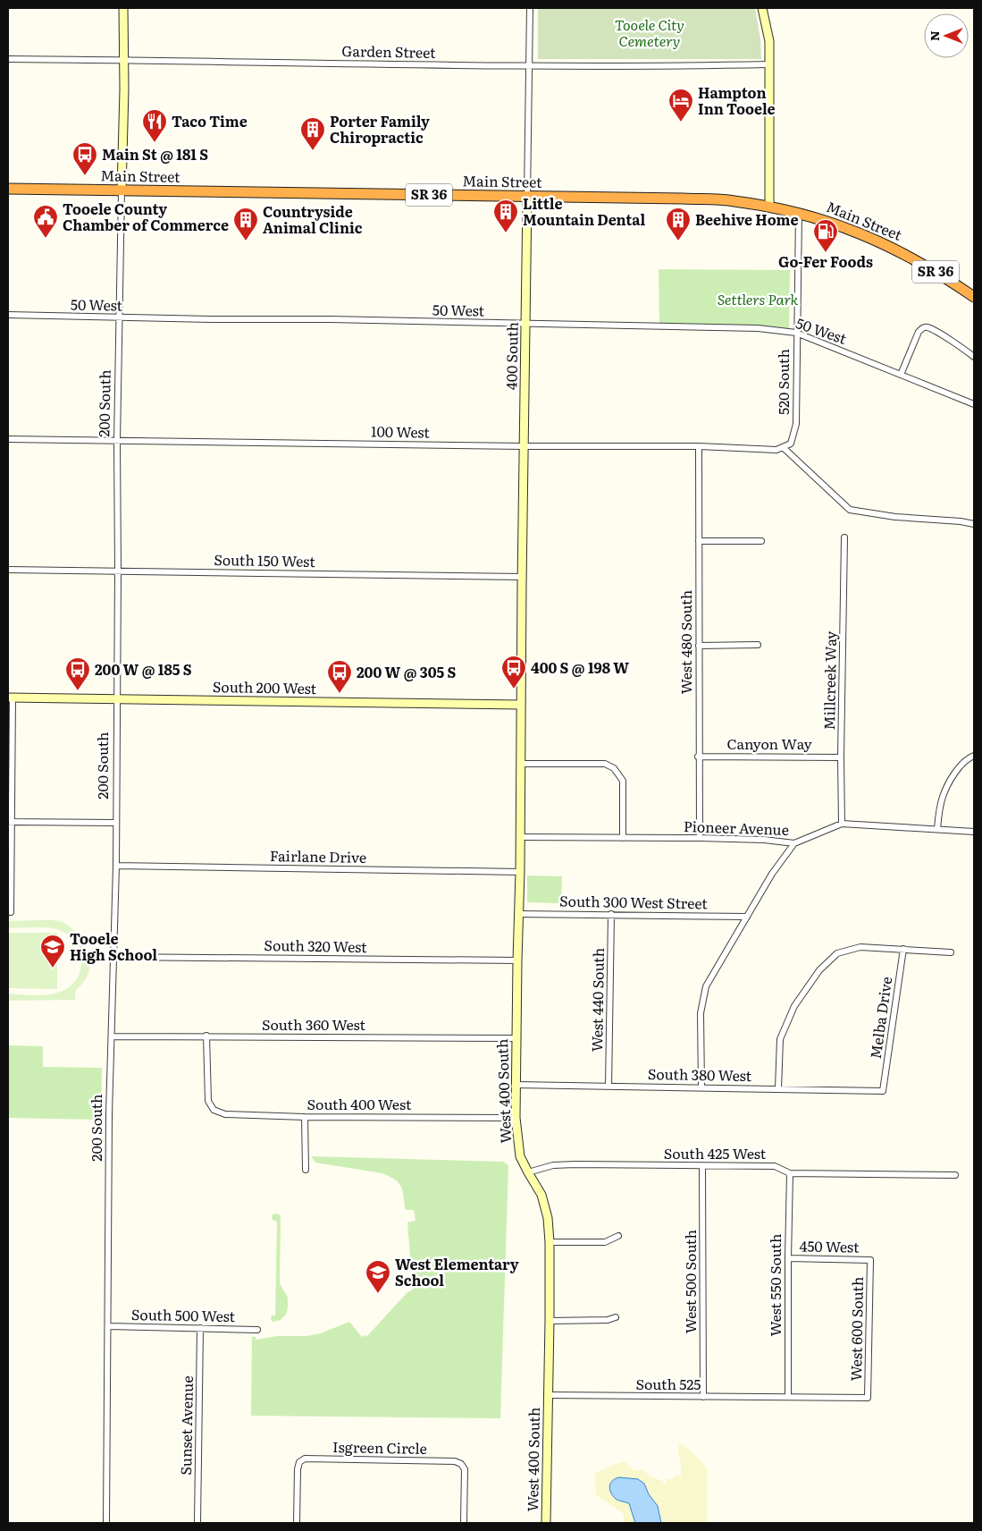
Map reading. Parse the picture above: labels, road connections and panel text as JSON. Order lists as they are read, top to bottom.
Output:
{
  "streets": {
    "highway": ["Main Street", "SR 36"],
    "street": [
      "Garden Street",
      "50 West",
      "400 South",
      "520 South",
      "200 South",
      "100 West",
      "South 150 West",
      "West 480 South",
      "Millcreek Way",
      "South 200 West",
      "Canyon Way",
      "Pioneer Avenue",
      "Fairlane Drive",
      "South 300 West Street",
      "South 320 West",
      "West 440 South",
      "Melba Drive",
      "South 360 West",
      "South 380 West",
      "West 400 South",
      "South 400 West",
      "South 425 West",
      "450 West",
      "West 500 South",
      "West 550 South",
      "South 500 West",
      "West 600 South",
      "South 525",
      "Sunset Avenue",
      "Isgreen Circle"
    ]
  },
  "crossings": [
    ["Garden Street", "400 South"],
    ["Garden Street", "200 South"],
    ["Main Street", "400 South"],
    ["Main Street", "520 South"],
    ["Main Street", "200 South"],
    ["50 West", "400 South"],
    ["50 West", "520 South"],
    ["50 West", "200 South"],
    ["400 South", "100 West"],
    ["400 South", "South 150 West"],
    ["400 South", "South 200 West"],
    ["400 South", "West 400 South"],
    ["520 South", "100 West"],
    ["200 South", "100 West"],
    ["200 South", "South 150 West"],
    ["200 South", "South 200 West"],
    ["200 South", "Fairlane Drive"],
    ["200 South", "South 320 West"],
    ["200 South", "South 360 West"],
    ["200 South", "South 500 West"],
    ["100 West", "West 480 South"],
    ["West 480 South", "Canyon Way"],
    ["West 480 South", "Pioneer Avenue"],
    ["Millcreek Way", "Canyon Way"],
    ["Millcreek Way", "Pioneer Avenue"],
    ["South 200 West", "West 400 South"],
    ["Pioneer Avenue", "West 400 South"],
    ["Fairlane Drive", "West 400 South"],
    ["South 300 West Street", "West 440 South"],
    ["South 300 West Street", "West 400 South"],
    ["South 320 West", "West 400 South"],
    ["West 440 South", "South 380 West"],
    ["Melba Drive", "South 380 West"],
    ["South 360 West", "West 400 South"],
    ["South 360 West", "South 400 West"],
    ["South 380 West", "West 400 South"],
    ["West 400 South", "South 400 West"],
    ["West 400 South", "South 425 West"],
    ["West 400 South", "South 525"],
    ["South 425 West", "West 500 South"],
    ["South 425 West", "West 550 South"],
    ["450 West", "West 550 South"],
    ["450 West", "West 600 South"],
    ["West 500 South", "South 525"],
    ["West 550 South", "West 600 South"],
    ["West 550 South", "South 525"],
    ["South 500 West", "Sunset Avenue"],
    ["West 600 South", "South 525"]
  ],
  "parks": ["Tooele City Cemetery", "Settlers Park"],
  "places": {
    "hotel": ["Hampton Inn Tooele"],
    "restaurant": ["Taco Time"],
    "building": [
      "Porter Family Chiropractic",
      "Little Mountain Dental",
      "Countryside Animal Clinic",
      "Beehive Home"
    ],
    "bus stop": [
      "Main St @ 181 S",
      "400 S @ 198 W",
      "200 W @ 185 S",
      "200 W @ 305 S"
    ],
    "public building": ["Tooele County Chamber of Commerce"],
    "fuel station": ["Go-Fer Foods"],
    "school or university": ["Tooele High School", "West Elementary School"]
  },
  "north": "left"
}
